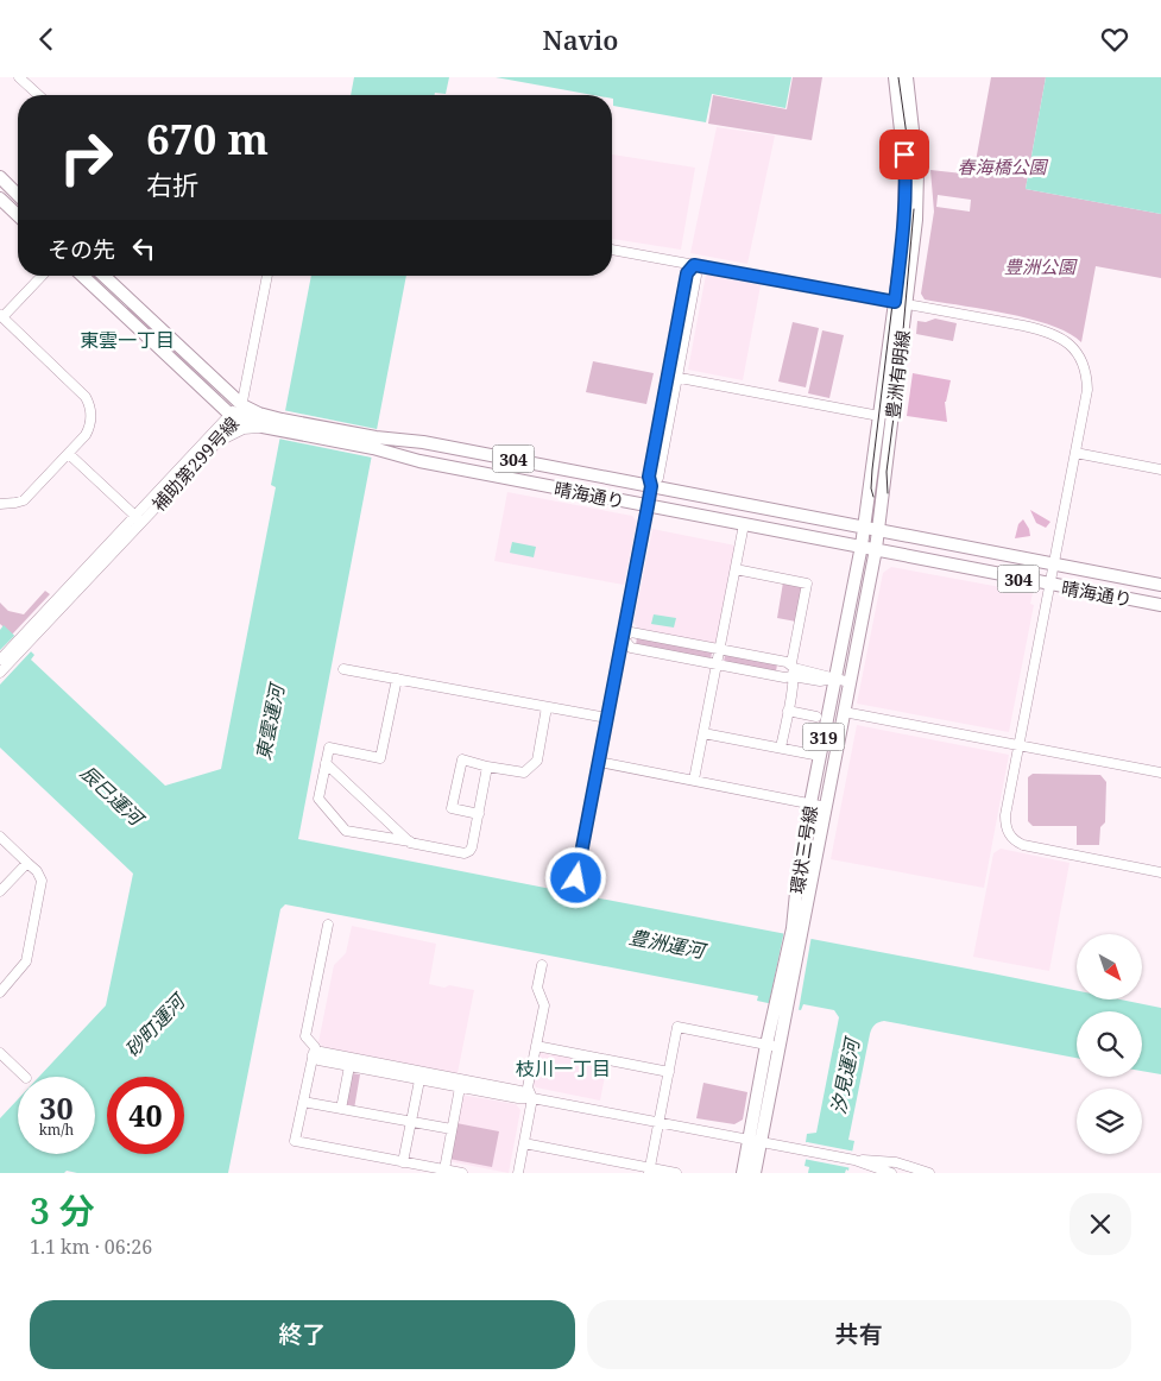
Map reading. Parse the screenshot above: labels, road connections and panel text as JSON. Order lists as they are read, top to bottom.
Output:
{
  "streets": {
    "main road": [
      "豊洲有明線",
      "304",
      "晴海通り",
      "319",
      "環状三号線"
    ],
    "street": ["補助第299号線"]
  },
  "crossings": [
    ["豊洲有明線", "晴海通り"],
    ["豊洲有明線", "環状三号線"],
    ["補助第299号線", "晴海通り"],
    ["晴海通り", "環状三号線"]
  ],
  "districts": ["東雲一丁目", "枝川一丁目"],
  "water": [
    "東雲運河",
    "辰巳運河",
    "豊洲運河",
    "砂町運河",
    "汐見運河"
  ],
  "parks": ["春海橋公園", "豊洲公園"],
  "north": "bottom right",
  "page": {
    "header": "Navio",
    "turn": ["670 m", "右折"],
    "then": "その先",
    "speed": "30 km/h",
    "limit": "40",
    "heading": ["3 分", "1.1 km · 06:26"],
    "buttons": ["終了", "共有"]
  }
}
